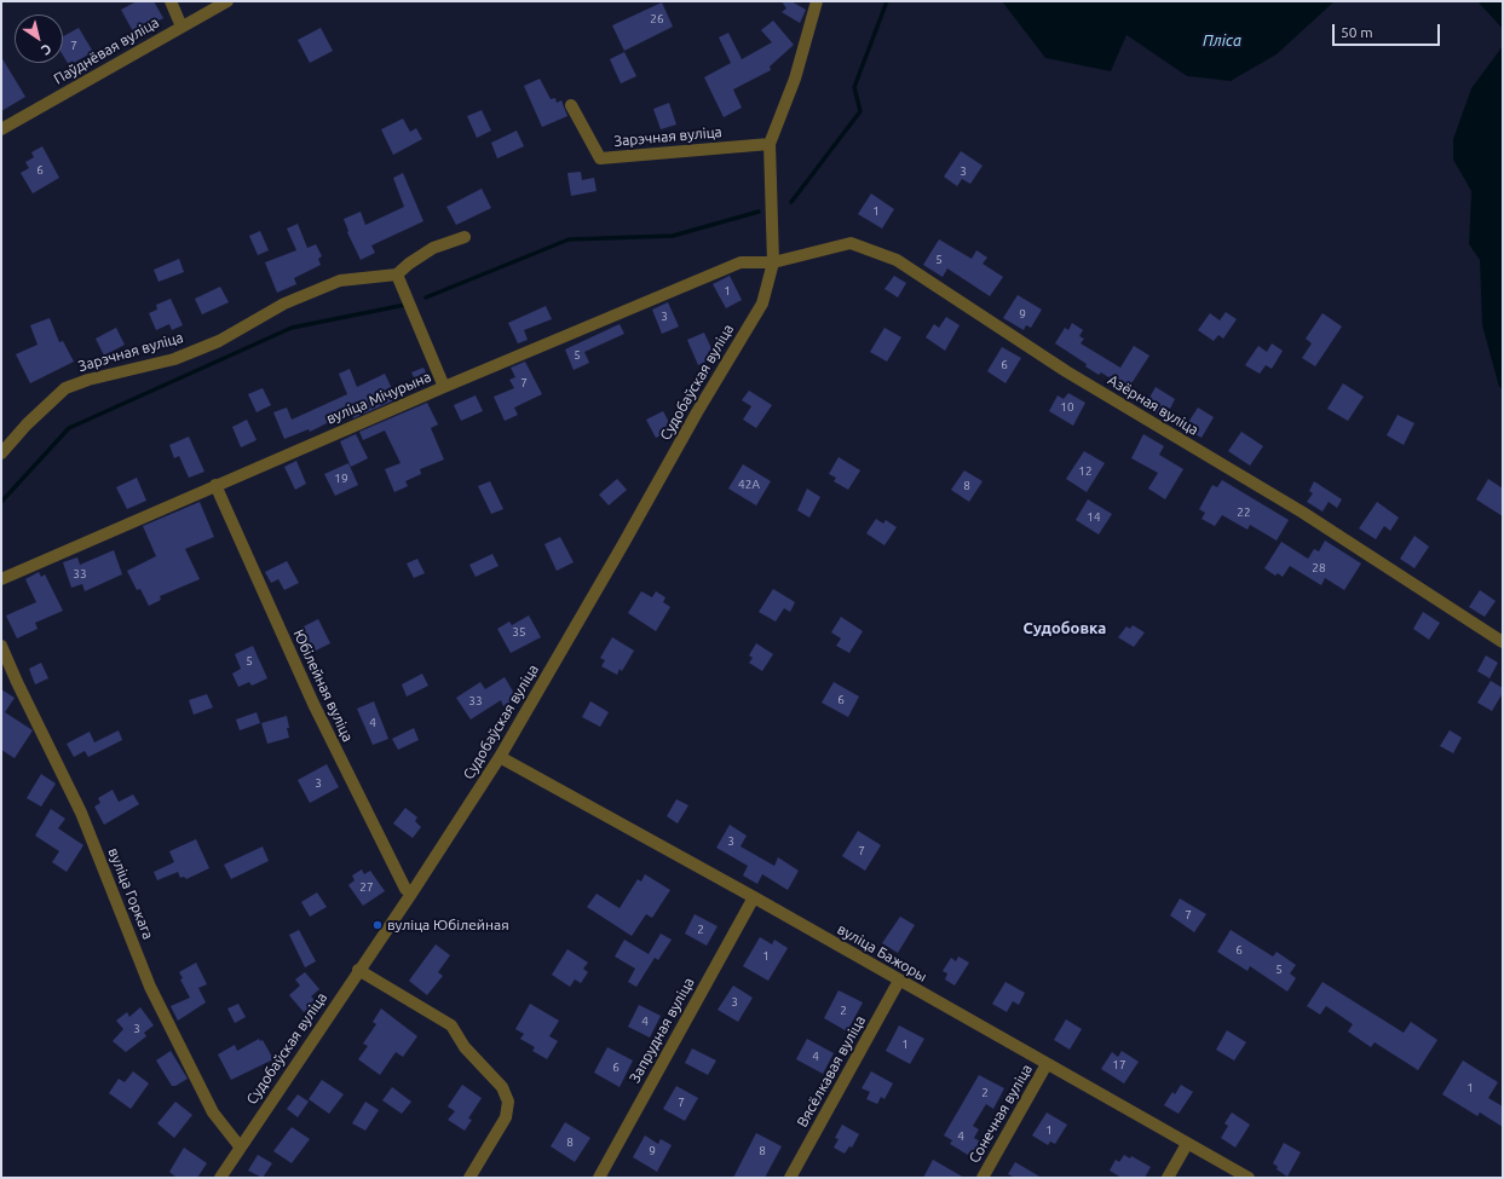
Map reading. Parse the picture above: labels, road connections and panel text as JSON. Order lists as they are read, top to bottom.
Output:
{
  "streets": {
    "street": [
      "Паўднёвая вуліца",
      "Зарэчная вуліца",
      "Судобаўская вуліца",
      "вуліца Мічурына",
      "Азёрная вуліца",
      "Юбілейная вуліца",
      "вуліца Горкага",
      "вуліца Бажоры",
      "Запрудная вуліца",
      "Вясёлкавая вуліца",
      "Сонечная вуліца"
    ]
  },
  "crossings": [
    ["Судобаўская вуліца", "вуліца Мічурына"],
    ["Судобаўская вуліца", "Азёрная вуліца"],
    ["Судобаўская вуліца", "Юбілейная вуліца"],
    ["Судобаўская вуліца", "вуліца Горкага"],
    ["Судобаўская вуліца", "вуліца Бажоры"],
    ["вуліца Мічурына", "Азёрная вуліца"],
    ["вуліца Мічурына", "Юбілейная вуліца"],
    ["вуліца Бажоры", "Запрудная вуліца"],
    ["вуліца Бажоры", "Вясёлкавая вуліца"],
    ["вуліца Бажоры", "Сонечная вуліца"]
  ],
  "districts": ["Судобовка"],
  "water": ["Пліса"],
  "places": ["вуліца Юбілейная"],
  "house_numbers": [
    "26",
    "7",
    "6",
    "3",
    "1",
    "5",
    "1",
    "9",
    "3",
    "5",
    "6",
    "7",
    "10",
    "12",
    "19",
    "42А",
    "8",
    "22",
    "14",
    "28",
    "33",
    "35",
    "5",
    "6",
    "33",
    "4",
    "3",
    "3",
    "7",
    "27",
    "7",
    "2",
    "6",
    "1",
    "5",
    "3",
    "2",
    "4",
    "3",
    "1",
    "4",
    "17",
    "6",
    "1",
    "2",
    "7",
    "1",
    "4",
    "8",
    "9",
    "8"
  ],
  "scale_bar": "50 m",
  "north": "bottom right"
}
